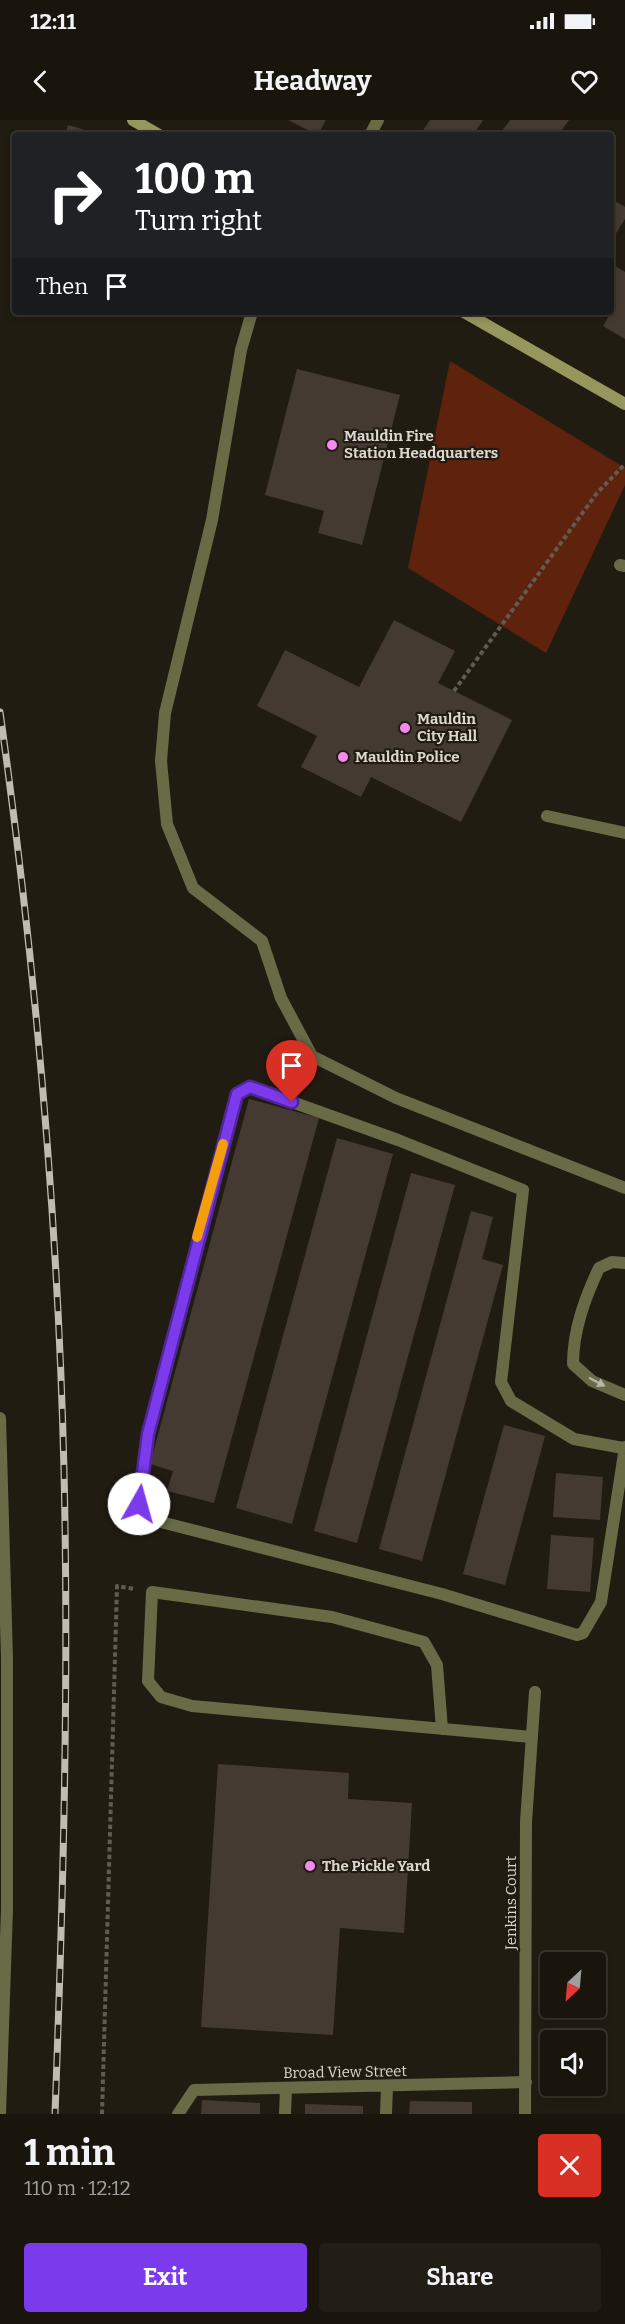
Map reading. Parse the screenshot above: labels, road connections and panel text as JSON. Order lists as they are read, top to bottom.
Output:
{
  "streets": {
    "street": ["Jenkins Court", "Broad View Street"]
  },
  "crossings": [
    ["Jenkins Court", "Broad View Street"]
  ],
  "places": [
    "Mauldin Fire Station Headquarters",
    "Mauldin City Hall",
    "Mauldin Police",
    "The Pickle Yard"
  ],
  "north": "bottom left",
  "page": {
    "status": "12:11",
    "header": "Headway",
    "turn": ["100 m", "Turn right"],
    "then": "Then",
    "heading": ["1 min", "110 m · 12:12"],
    "buttons": ["Exit", "Share"]
  }
}
